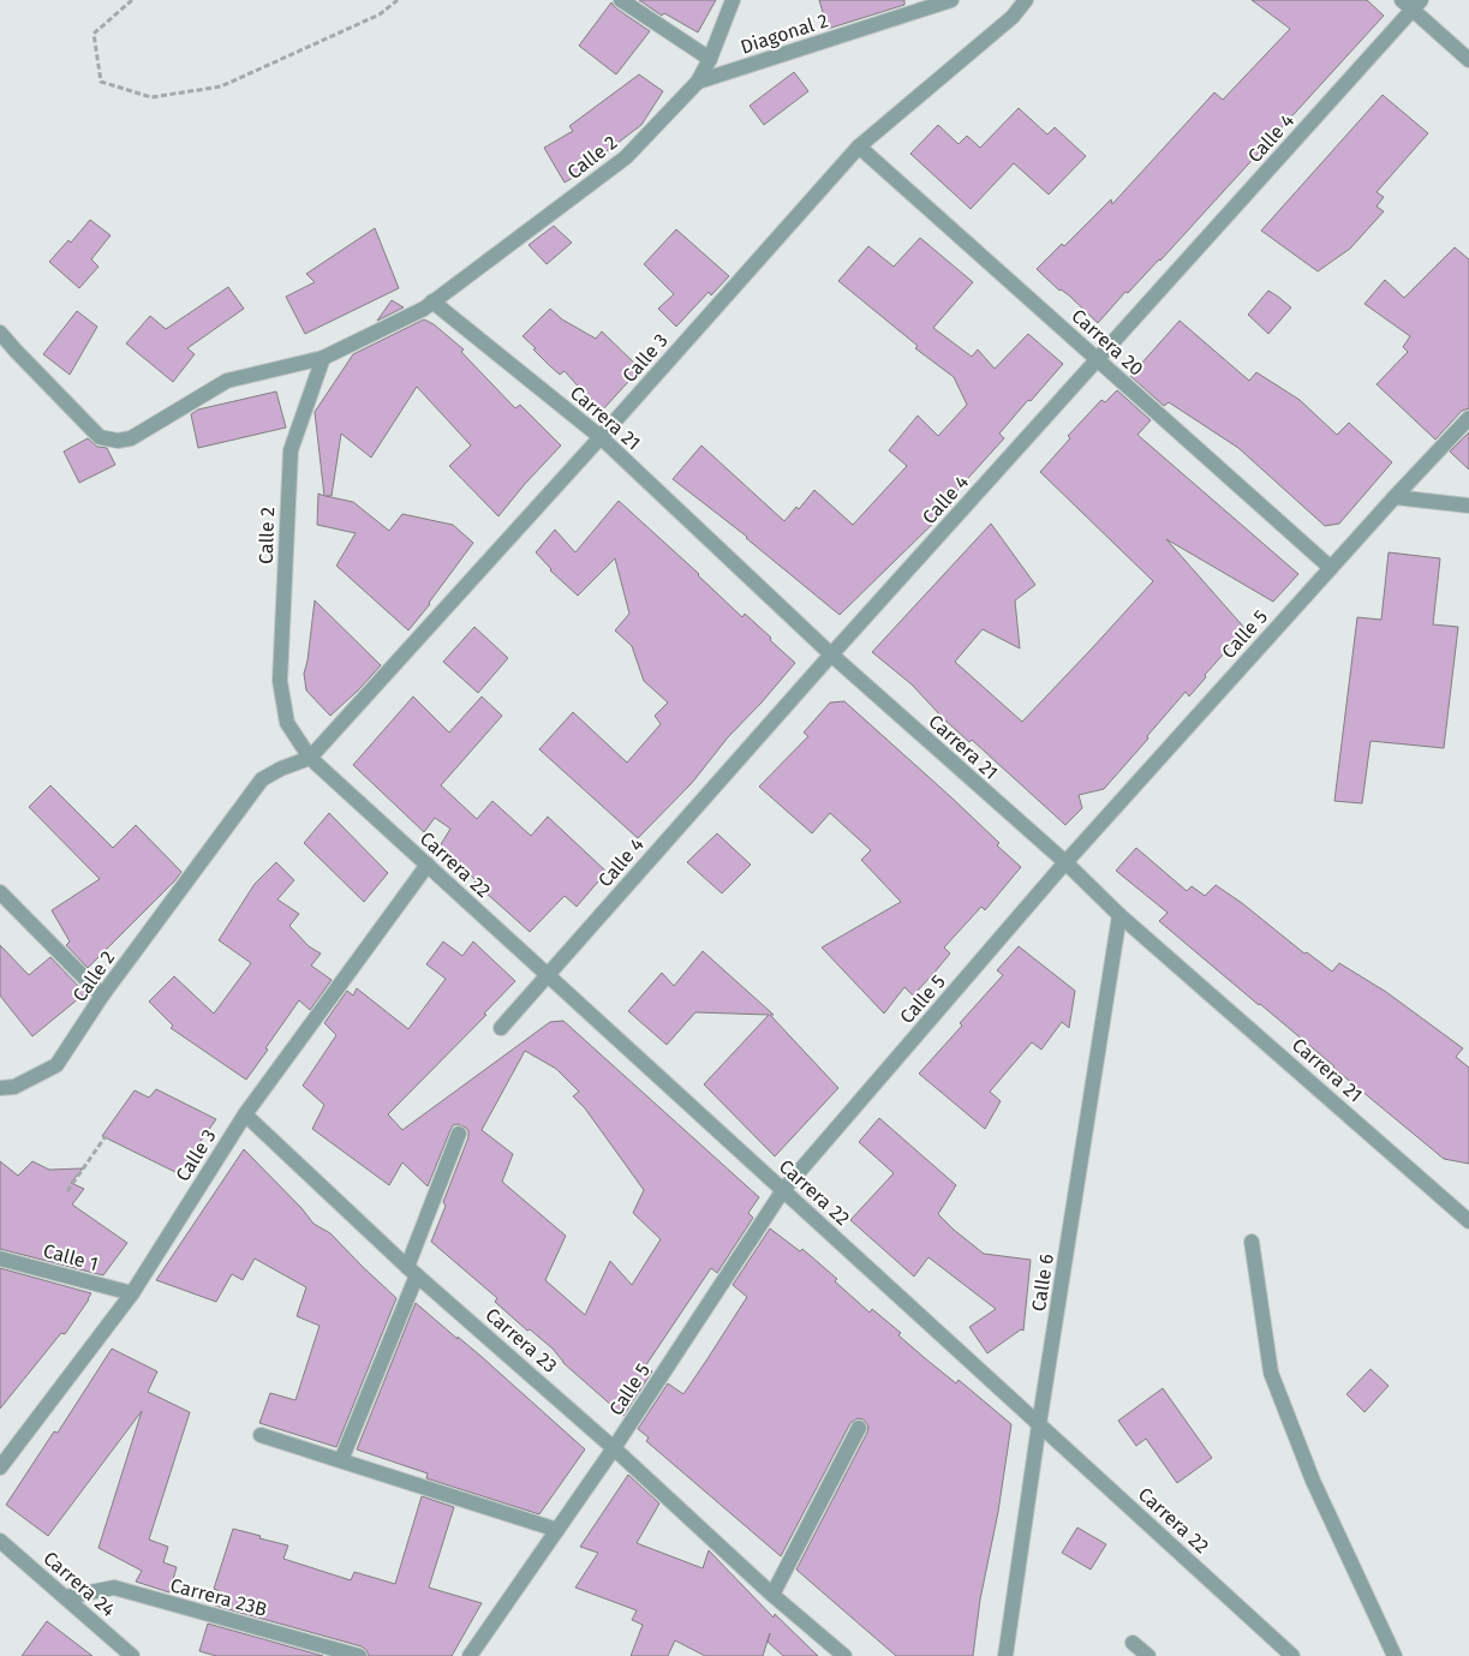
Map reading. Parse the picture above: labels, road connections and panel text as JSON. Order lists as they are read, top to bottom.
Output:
{
  "streets": {
    "street": [
      "Diagonal 2",
      "Calle 4",
      "Calle 2",
      "Carrera 20",
      "Calle 3",
      "Carrera 21",
      "Calle 5",
      "Carrera 22",
      "Calle 1",
      "Calle 6",
      "Carrera 23",
      "Carrera 24",
      "Carrera 23B"
    ]
  },
  "crossings": [
    ["Diagonal 2", "Calle 2"],
    ["Calle 4", "Carrera 20"],
    ["Calle 4", "Carrera 21"],
    ["Calle 4", "Carrera 22"],
    ["Calle 2", "Calle 3"],
    ["Calle 2", "Carrera 21"],
    ["Calle 2", "Carrera 22"],
    ["Carrera 20", "Calle 3"],
    ["Carrera 20", "Calle 5"],
    ["Calle 3", "Carrera 21"],
    ["Calle 3", "Carrera 22"],
    ["Calle 3", "Calle 1"],
    ["Calle 3", "Carrera 23"],
    ["Carrera 21", "Calle 5"],
    ["Carrera 21", "Calle 6"],
    ["Calle 5", "Carrera 22"],
    ["Calle 5", "Carrera 23"],
    ["Carrera 22", "Calle 6"],
    ["Carrera 24", "Carrera 23B"]
  ]
}
